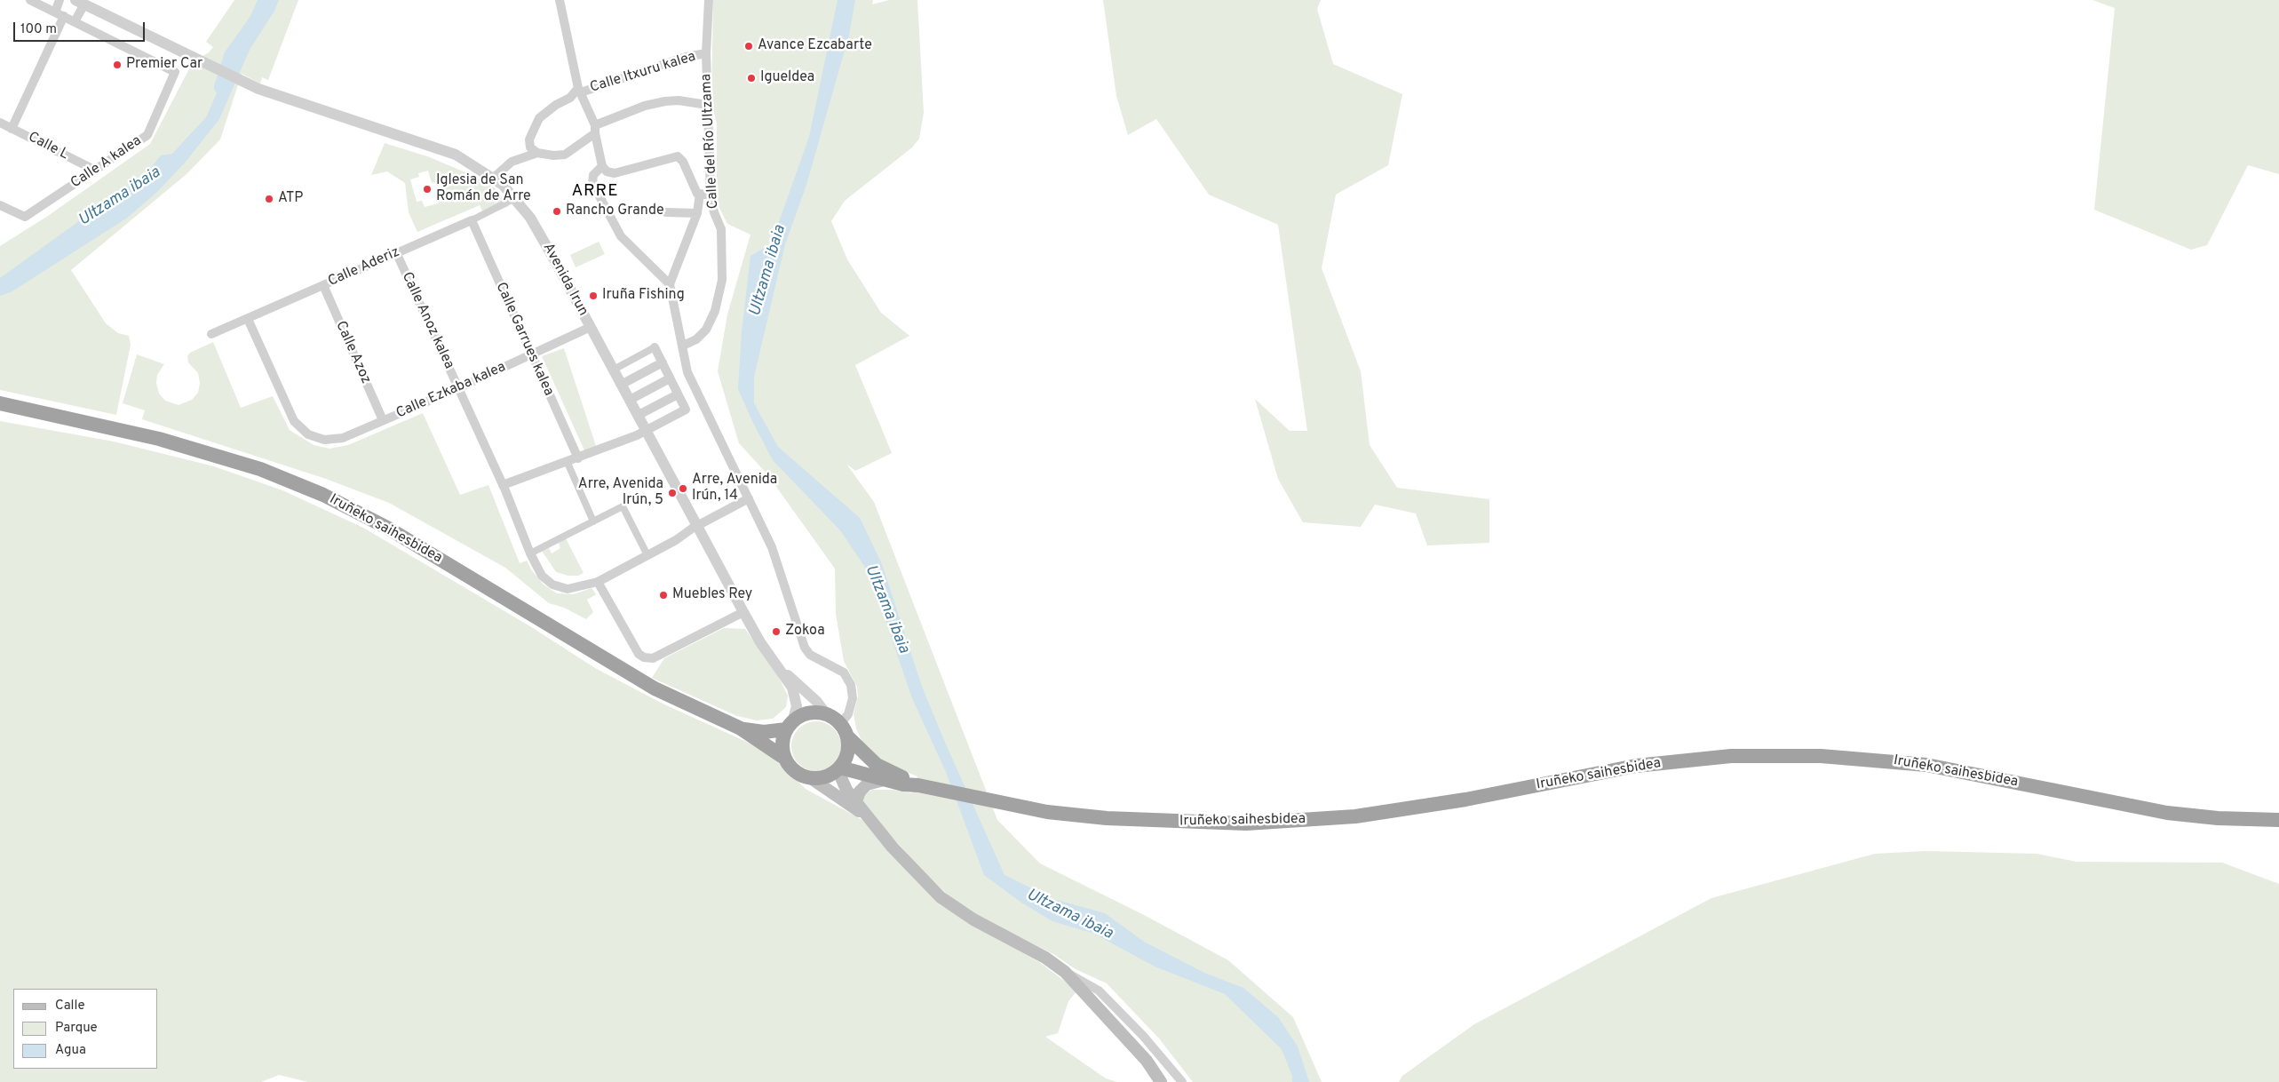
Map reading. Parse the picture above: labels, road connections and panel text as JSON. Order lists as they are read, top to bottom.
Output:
{
  "streets": {
    "highway": ["Iruñeko saihesbidea"],
    "street": [
      "Calle Itxuru kalea",
      "Calle del Río Ultzama",
      "Calle L",
      "Calle A kalea",
      "Calle Aderiz",
      "Avenida Irun",
      "Calle Anoz kalea",
      "Calle Garrues kalea",
      "Calle Azoz",
      "Calle Ezkaba kalea"
    ]
  },
  "crossings": [
    ["Calle Itxuru kalea", "Calle del Río Ultzama"],
    ["Calle L", "Calle A kalea"],
    ["Calle Aderiz", "Avenida Irun"],
    ["Calle Aderiz", "Calle Anoz kalea"],
    ["Calle Aderiz", "Calle Garrues kalea"],
    ["Calle Aderiz", "Calle Azoz"],
    ["Calle Aderiz", "Calle Ezkaba kalea"],
    ["Avenida Irun", "Calle Anoz kalea"],
    ["Avenida Irun", "Calle Ezkaba kalea"],
    ["Calle Anoz kalea", "Calle Ezkaba kalea"],
    ["Calle Garrues kalea", "Calle Ezkaba kalea"],
    ["Calle Azoz", "Calle Ezkaba kalea"]
  ],
  "districts": ["ARRE"],
  "water": ["Ultzama ibaia"],
  "places": [
    "Avance Ezcabarte",
    "Premier Car",
    "Igueldea",
    "Iglesia de San Román de Arre",
    "ATP",
    "Rancho Grande",
    "Iruña Fishing",
    "Arre, Avenida Irún, 14",
    "Arre, Avenida Irún, 5",
    "Muebles Rey",
    "Zokoa"
  ],
  "legend": ["Calle", "Parque", "Agua"],
  "scale_bar": "100 m"
}
